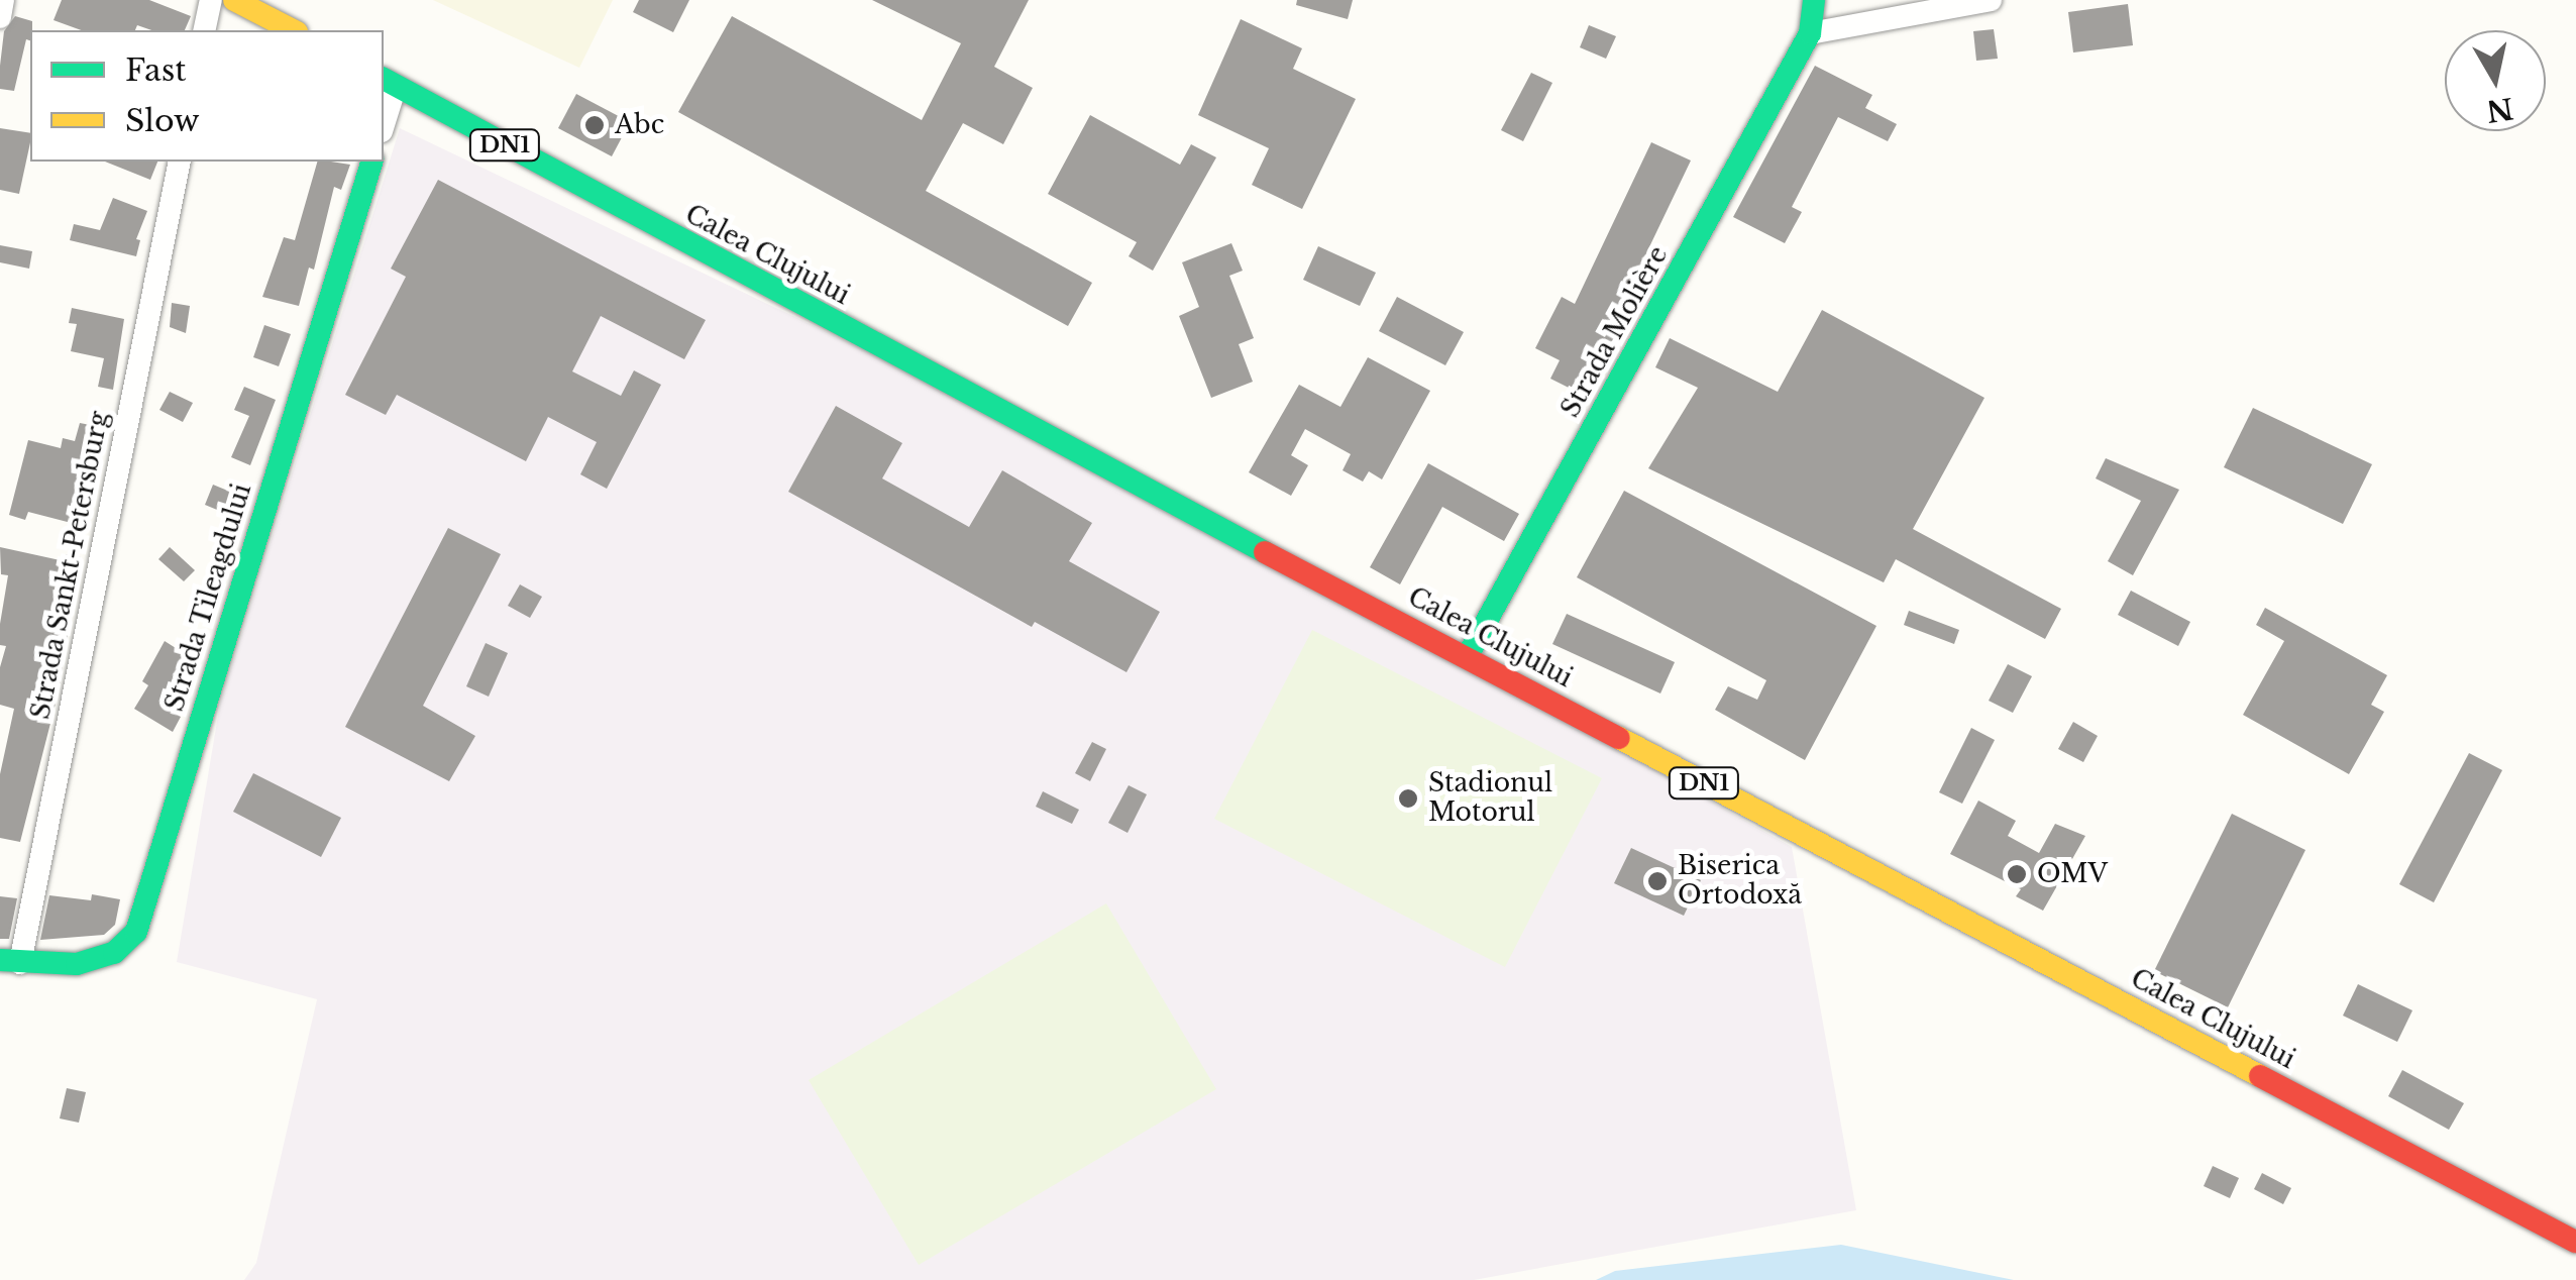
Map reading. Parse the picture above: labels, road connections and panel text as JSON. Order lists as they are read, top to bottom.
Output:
{
  "streets": {
    "main road": [
      "DN1",
      "Calea Clujului",
      "Strada Molière",
      "Strada Tileagdului"
    ],
    "street": ["Strada Sankt-Petersburg"]
  },
  "crossings": [
    ["Calea Clujului", "Strada Molière"],
    ["Strada Sankt-Petersburg", "Strada Tileagdului"]
  ],
  "places": [
    "Abc",
    "Stadionul Motorul",
    "OMV",
    "Biserica Ortodoxă"
  ],
  "legend": ["Fast", "Slow"],
  "north": "bottom"
}
